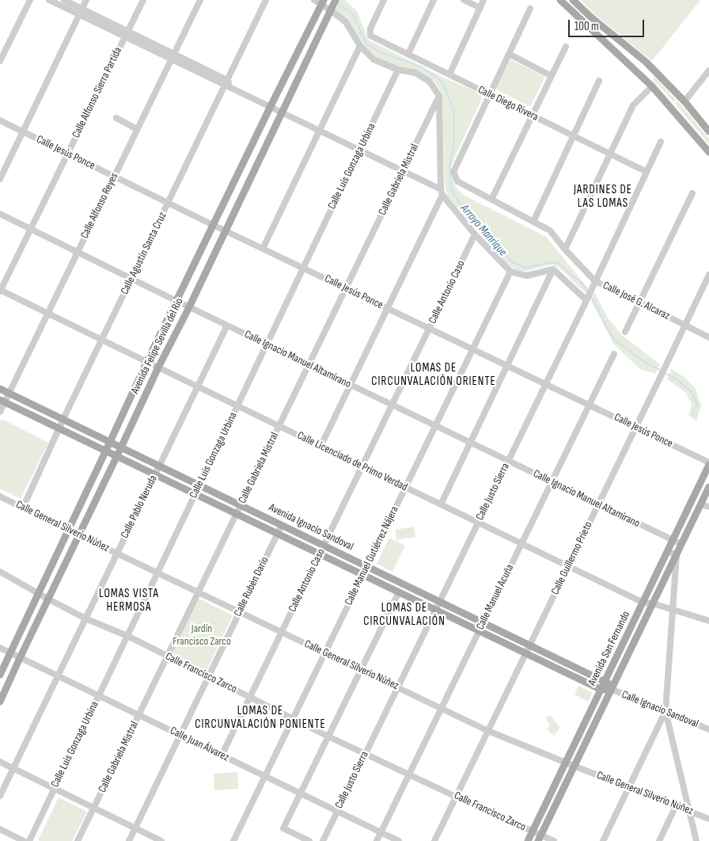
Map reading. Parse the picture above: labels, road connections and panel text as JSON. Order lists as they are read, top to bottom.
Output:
{
  "streets": {
    "main road": ["Avenida Felipe Sevilla del Río", "Avenida Ignacio Sandoval", "Avenida San Fernando"],
    "street": [
      "Calle Alfonso Sierra Partida",
      "Calle Diego Rivera",
      "Calle Jesús Ponce",
      "Calle Luis Gonzaga Urbina",
      "Calle Gabriela Mistral",
      "Calle Alfonso Reyes",
      "Calle Agustín Santa Cruz",
      "Calle Antonio Caso",
      "Calle José G. Alcaraz",
      "Calle Ignacio Manuel Altamirano",
      "Calle Licenciado de Primo Verdad",
      "Calle Justo Sierra",
      "Calle Pablo Neruda",
      "Calle General Silverio Núñez",
      "Calle Manuel Gutiérrez Nájera",
      "Calle Guillermo Prieto",
      "Calle Rubén Darío",
      "Calle Manuel Acuña",
      "Calle Francisco Zarco",
      "Calle Ignacio Sandoval",
      "Calle Juan Álvarez"
    ]
  },
  "crossings": [
    ["Calle Alfonso Sierra Partida", "Calle Jesús Ponce"],
    ["Calle Alfonso Sierra Partida", "Calle Ignacio Manuel Altamirano"],
    ["Calle Alfonso Sierra Partida", "Calle Licenciado de Primo Verdad"],
    ["Calle Diego Rivera", "Calle José G. Alcaraz"],
    ["Calle Diego Rivera", "Calle Justo Sierra"],
    ["Calle Jesús Ponce", "Calle Luis Gonzaga Urbina"],
    ["Calle Jesús Ponce", "Calle Gabriela Mistral"],
    ["Calle Jesús Ponce", "Calle Alfonso Reyes"],
    ["Calle Jesús Ponce", "Calle Agustín Santa Cruz"],
    ["Calle Jesús Ponce", "Calle Antonio Caso"],
    ["Calle Jesús Ponce", "Avenida Felipe Sevilla del Río"],
    ["Calle Jesús Ponce", "Calle Justo Sierra"],
    ["Calle Jesús Ponce", "Calle Manuel Gutiérrez Nájera"],
    ["Calle Jesús Ponce", "Calle Guillermo Prieto"],
    ["Calle Jesús Ponce", "Calle Manuel Acuña"],
    ["Calle Jesús Ponce", "Avenida San Fernando"],
    ["Calle Luis Gonzaga Urbina", "Calle Ignacio Manuel Altamirano"],
    ["Calle Luis Gonzaga Urbina", "Calle Licenciado de Primo Verdad"],
    ["Calle Luis Gonzaga Urbina", "Calle General Silverio Núñez"],
    ["Calle Luis Gonzaga Urbina", "Avenida Ignacio Sandoval"],
    ["Calle Luis Gonzaga Urbina", "Calle Francisco Zarco"],
    ["Calle Luis Gonzaga Urbina", "Calle Juan Álvarez"],
    ["Calle Gabriela Mistral", "Calle Ignacio Manuel Altamirano"],
    ["Calle Gabriela Mistral", "Calle Licenciado de Primo Verdad"],
    ["Calle Gabriela Mistral", "Calle General Silverio Núñez"],
    ["Calle Gabriela Mistral", "Avenida Ignacio Sandoval"],
    ["Calle Gabriela Mistral", "Calle Francisco Zarco"],
    ["Calle Gabriela Mistral", "Calle Juan Álvarez"],
    ["Calle Alfonso Reyes", "Calle Ignacio Manuel Altamirano"],
    ["Calle Alfonso Reyes", "Calle Licenciado de Primo Verdad"],
    ["Calle Alfonso Reyes", "Avenida Ignacio Sandoval"],
    ["Calle Agustín Santa Cruz", "Calle Ignacio Manuel Altamirano"],
    ["Calle Agustín Santa Cruz", "Calle Licenciado de Primo Verdad"],
    ["Calle Agustín Santa Cruz", "Calle General Silverio Núñez"],
    ["Calle Agustín Santa Cruz", "Avenida Ignacio Sandoval"],
    ["Calle Antonio Caso", "Calle Ignacio Manuel Altamirano"],
    ["Calle Antonio Caso", "Calle Licenciado de Primo Verdad"],
    ["Calle Antonio Caso", "Calle General Silverio Núñez"],
    ["Calle Antonio Caso", "Avenida Ignacio Sandoval"],
    ["Calle Antonio Caso", "Calle Francisco Zarco"],
    ["Calle Antonio Caso", "Calle Juan Álvarez"],
    ["Calle José G. Alcaraz", "Calle Justo Sierra"],
    ["Calle José G. Alcaraz", "Calle Guillermo Prieto"],
    ["Avenida Felipe Sevilla del Río", "Calle Ignacio Manuel Altamirano"],
    ["Avenida Felipe Sevilla del Río", "Calle Licenciado de Primo Verdad"],
    ["Avenida Felipe Sevilla del Río", "Calle General Silverio Núñez"],
    ["Avenida Felipe Sevilla del Río", "Avenida Ignacio Sandoval"],
    ["Avenida Felipe Sevilla del Río", "Calle Francisco Zarco"],
    ["Avenida Felipe Sevilla del Río", "Calle Juan Álvarez"],
    ["Calle Ignacio Manuel Altamirano", "Calle Justo Sierra"],
    ["Calle Ignacio Manuel Altamirano", "Calle Pablo Neruda"],
    ["Calle Ignacio Manuel Altamirano", "Calle Manuel Gutiérrez Nájera"],
    ["Calle Ignacio Manuel Altamirano", "Calle Guillermo Prieto"],
    ["Calle Ignacio Manuel Altamirano", "Calle Manuel Acuña"],
    ["Calle Ignacio Manuel Altamirano", "Avenida San Fernando"],
    ["Calle Licenciado de Primo Verdad", "Calle Justo Sierra"],
    ["Calle Licenciado de Primo Verdad", "Calle Pablo Neruda"],
    ["Calle Licenciado de Primo Verdad", "Calle Manuel Gutiérrez Nájera"],
    ["Calle Licenciado de Primo Verdad", "Calle Guillermo Prieto"],
    ["Calle Licenciado de Primo Verdad", "Calle Manuel Acuña"],
    ["Calle Licenciado de Primo Verdad", "Avenida San Fernando"],
    ["Calle Justo Sierra", "Calle General Silverio Núñez"],
    ["Calle Justo Sierra", "Avenida Ignacio Sandoval"],
    ["Calle Justo Sierra", "Calle Francisco Zarco"],
    ["Calle Justo Sierra", "Calle Juan Álvarez"],
    ["Calle Pablo Neruda", "Calle General Silverio Núñez"],
    ["Calle Pablo Neruda", "Avenida Ignacio Sandoval"],
    ["Calle Pablo Neruda", "Calle Francisco Zarco"],
    ["Calle Pablo Neruda", "Calle Juan Álvarez"],
    ["Calle General Silverio Núñez", "Calle Manuel Gutiérrez Nájera"],
    ["Calle General Silverio Núñez", "Calle Guillermo Prieto"],
    ["Calle General Silverio Núñez", "Calle Rubén Darío"],
    ["Calle General Silverio Núñez", "Calle Manuel Acuña"],
    ["Calle General Silverio Núñez", "Avenida San Fernando"],
    ["Avenida Ignacio Sandoval", "Calle Manuel Gutiérrez Nájera"],
    ["Avenida Ignacio Sandoval", "Calle Guillermo Prieto"],
    ["Avenida Ignacio Sandoval", "Calle Rubén Darío"],
    ["Avenida Ignacio Sandoval", "Calle Manuel Acuña"],
    ["Avenida Ignacio Sandoval", "Avenida San Fernando"],
    ["Avenida Ignacio Sandoval", "Calle Ignacio Sandoval"],
    ["Calle Manuel Gutiérrez Nájera", "Calle Francisco Zarco"],
    ["Calle Manuel Gutiérrez Nájera", "Calle Juan Álvarez"],
    ["Calle Guillermo Prieto", "Calle Francisco Zarco"],
    ["Calle Rubén Darío", "Calle Francisco Zarco"],
    ["Calle Rubén Darío", "Calle Juan Álvarez"],
    ["Calle Manuel Acuña", "Calle Francisco Zarco"],
    ["Calle Manuel Acuña", "Calle Juan Álvarez"],
    ["Avenida San Fernando", "Calle Francisco Zarco"],
    ["Avenida San Fernando", "Calle Ignacio Sandoval"]
  ],
  "districts": [
    "JARDINES DE LAS LOMAS",
    "LOMAS DE CIRCUNVALACIÓN ORIENTE",
    "LOMAS VISTA HERMOSA",
    "LOMAS DE CIRCUNVALACIÓN",
    "LOMAS DE CIRCUNVALACIÓN PONIENTE"
  ],
  "water": ["Arroyo Manrique"],
  "parks": ["Jardín Francisco Zarco"],
  "scale_bar": "100 m"
}
